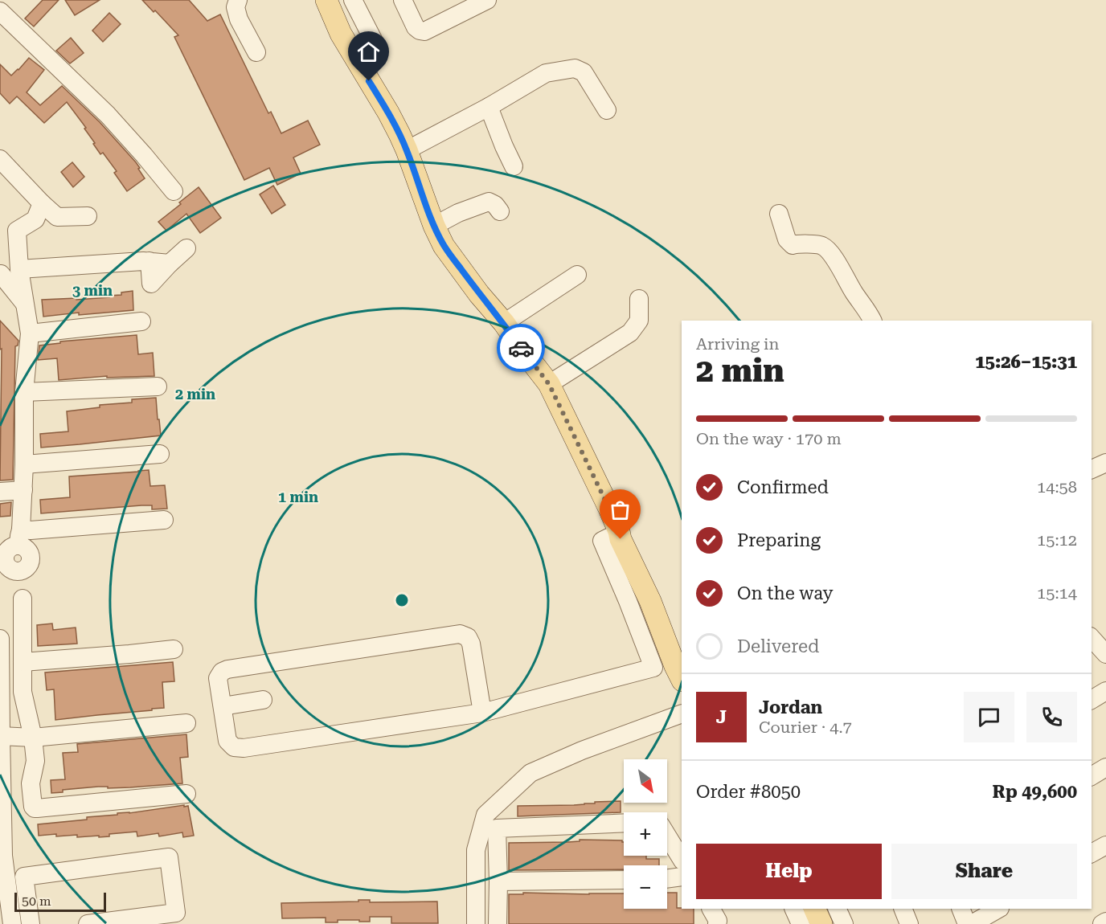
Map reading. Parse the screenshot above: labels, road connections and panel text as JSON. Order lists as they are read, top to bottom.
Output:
{
  "scale_bar": "50 m",
  "north": "bottom right",
  "page": {
    "heading": ["2 min", "Arriving in", "15:26–15:31"],
    "panel": [
      "Jordan",
      "Courier · 4.7",
      "Order #8050",
      "Rp 49,600"
    ],
    "bar": "On the way · 170 m",
    "list": [
      ["Confirmed", "14:58"],
      ["Preparing", "15:12"],
      ["On the way", "15:14"],
      "Delivered"
    ],
    "round": "J",
    "map_buttons": ["+", "−"],
    "buttons": ["Help", "Share"],
    "scale": "50 m"
  },
  "rings": ["3 min", "2 min", "1 min"]
}
